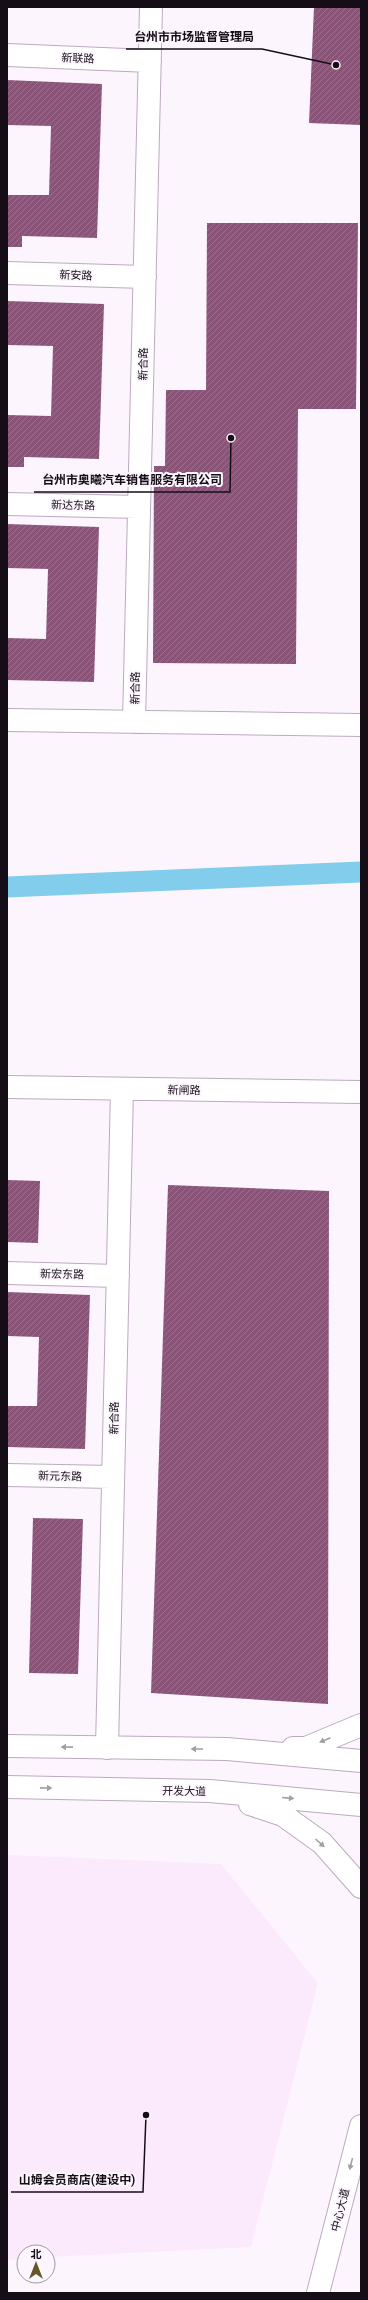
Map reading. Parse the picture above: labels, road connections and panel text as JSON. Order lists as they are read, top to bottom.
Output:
{
  "streets": {
    "street": [
      "新联路",
      "新安路",
      "新合路",
      "新达东路",
      "新闸路",
      "新宏东路",
      "新元东路",
      "开发大道",
      "中心大道"
    ]
  },
  "crossings": [
    ["新联路", "新合路"],
    ["新安路", "新合路"],
    ["新合路", "新达东路"],
    ["新合路", "新闸路"],
    ["新合路", "新宏东路"],
    ["新合路", "新元东路"]
  ],
  "one_way": ["中心大道"],
  "places": ["台州市市场监督管理局", "台州市奥曦汽车销售服务有限公司", "山姆会员商店(建设中)"],
  "north": "top"
}
